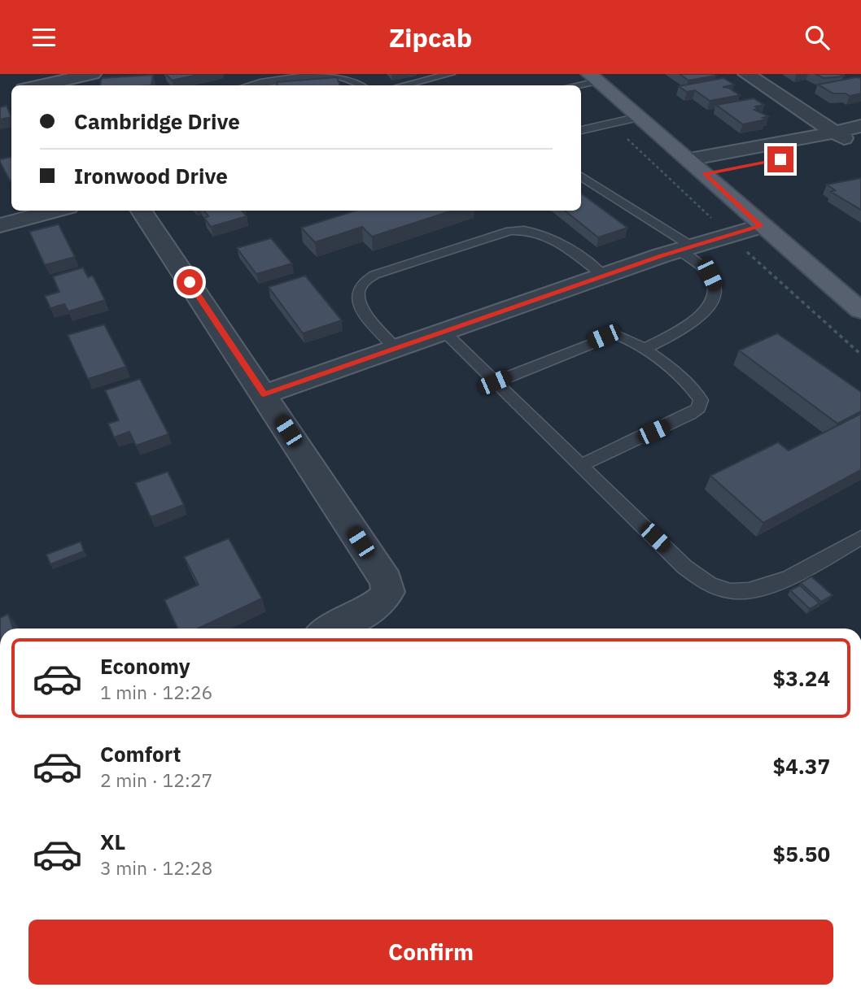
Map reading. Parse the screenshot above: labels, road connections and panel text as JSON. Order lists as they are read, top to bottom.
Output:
{
  "page": {
    "header": "Zipcab",
    "banner": ["Cambridge Drive", "Ironwood Drive"],
    "list": [
      {
        "name": "Economy",
        "note": "1 min · 12:26",
        "value": "$3.24"
      },
      {
        "name": "Comfort",
        "note": "2 min · 12:27",
        "value": "$4.37"
      },
      {
        "name": "XL",
        "note": "3 min · 12:28",
        "value": "$5.50"
      }
    ],
    "buttons": "Confirm"
  }
}
